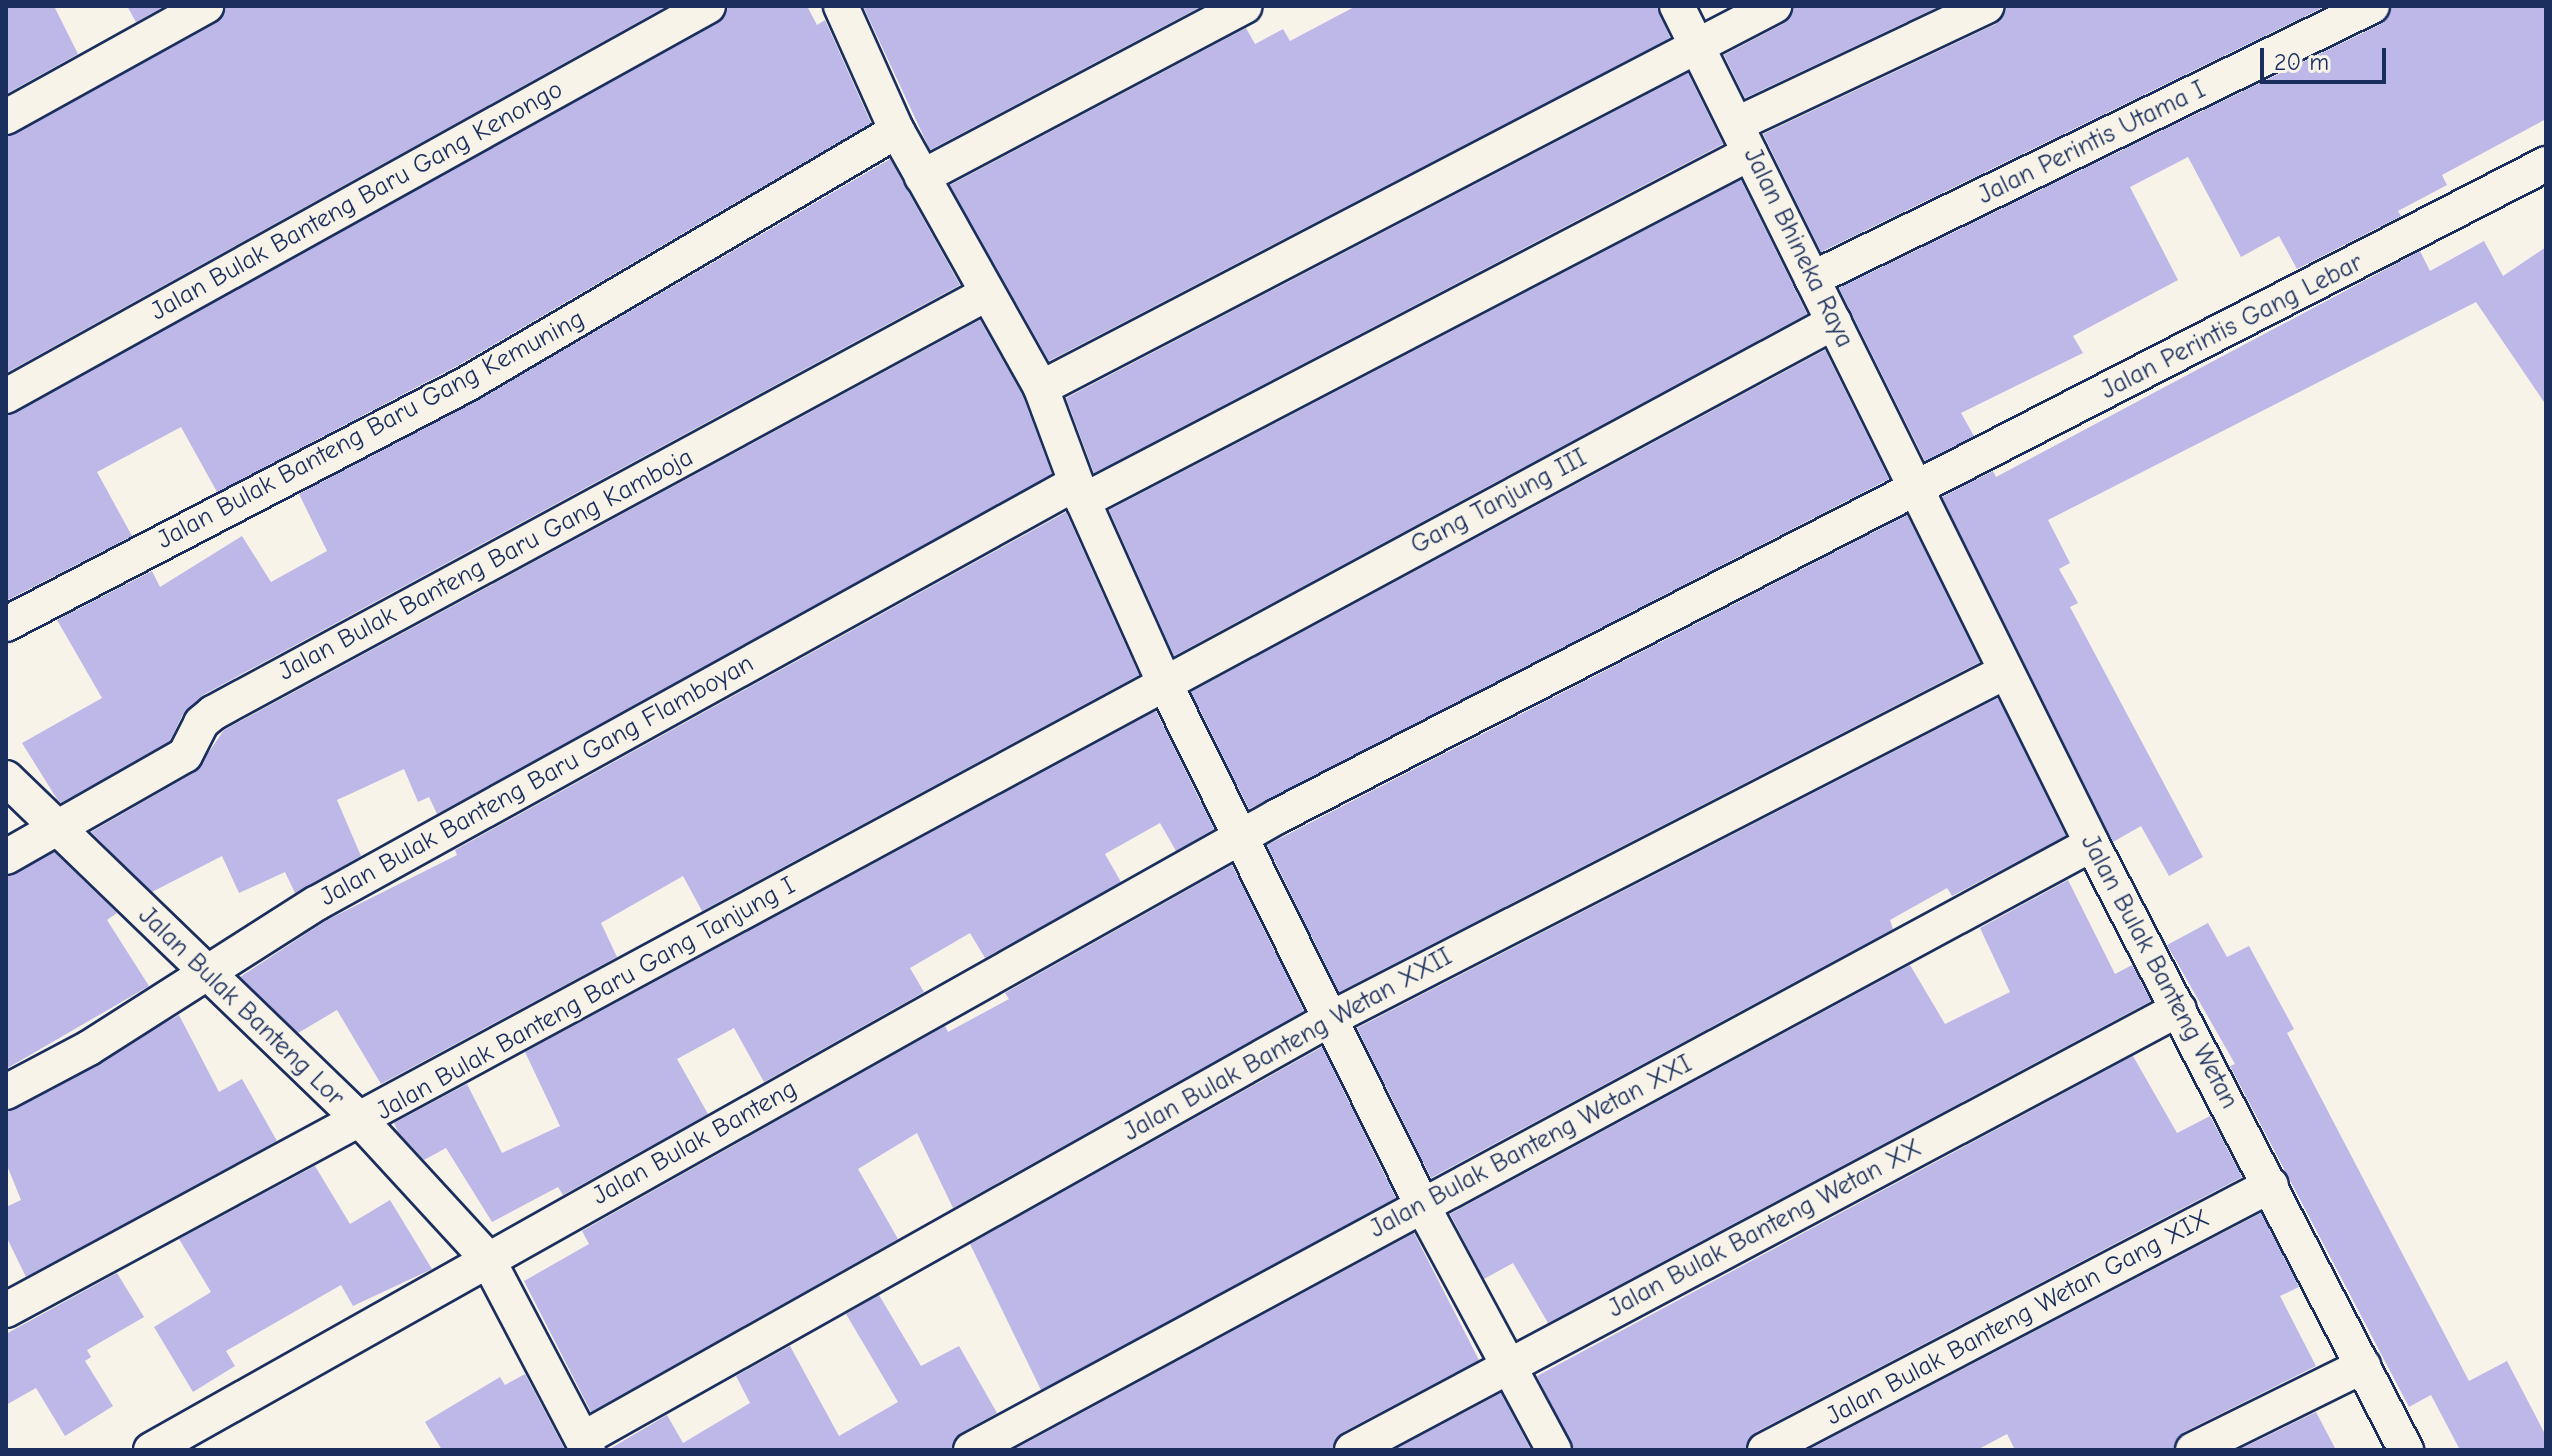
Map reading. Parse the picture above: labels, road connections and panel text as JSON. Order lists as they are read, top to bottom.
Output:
{
  "streets": {
    "street": [
      "Jalan Perintis Utama I",
      "Jalan Bulak Banteng Baru Gang Kenongo",
      "Jalan Bhineka Raya",
      "Jalan Perintis Gang Lebar",
      "Jalan Bulak Banteng Baru Gang Kemuning",
      "Gang Tanjung III",
      "Jalan Bulak Banteng Baru Gang Kamboja",
      "Jalan Bulak Banteng Baru Gang Flamboyan",
      "Jalan Bulak Banteng Wetan",
      "Jalan Bulak Banteng Baru Gang Tanjung I",
      "Jalan Bulak Banteng Lor",
      "Jalan Bulak Banteng Wetan XXII",
      "Jalan Bulak Banteng",
      "Jalan Bulak Banteng Wetan XXI",
      "Jalan Bulak Banteng Wetan XX",
      "Jalan Bulak Banteng Wetan Gang XIX"
    ]
  },
  "crossings": [
    ["Jalan Perintis Utama I", "Jalan Bhineka Raya"],
    ["Jalan Bhineka Raya", "Jalan Perintis Gang Lebar"],
    ["Jalan Bhineka Raya", "Gang Tanjung III"],
    ["Jalan Bhineka Raya", "Jalan Bulak Banteng Baru Gang Flamboyan"],
    ["Jalan Bhineka Raya", "Jalan Bulak Banteng Wetan"],
    ["Jalan Perintis Gang Lebar", "Jalan Bulak Banteng Wetan"],
    ["Jalan Perintis Gang Lebar", "Jalan Bulak Banteng"],
    ["Gang Tanjung III", "Jalan Bulak Banteng Baru Gang Tanjung I"],
    ["Jalan Bulak Banteng Baru Gang Kamboja", "Jalan Bulak Banteng Lor"],
    ["Jalan Bulak Banteng Baru Gang Flamboyan", "Jalan Bulak Banteng Lor"],
    ["Jalan Bulak Banteng Wetan", "Jalan Bulak Banteng Wetan XXII"],
    ["Jalan Bulak Banteng Wetan", "Jalan Bulak Banteng Wetan XXI"],
    ["Jalan Bulak Banteng Wetan", "Jalan Bulak Banteng Wetan XX"],
    ["Jalan Bulak Banteng Wetan", "Jalan Bulak Banteng Wetan Gang XIX"],
    ["Jalan Bulak Banteng Baru Gang Tanjung I", "Jalan Bulak Banteng Lor"],
    ["Jalan Bulak Banteng Lor", "Jalan Bulak Banteng Wetan XXII"],
    ["Jalan Bulak Banteng Lor", "Jalan Bulak Banteng"]
  ],
  "scale_bar": "20 m"
}
